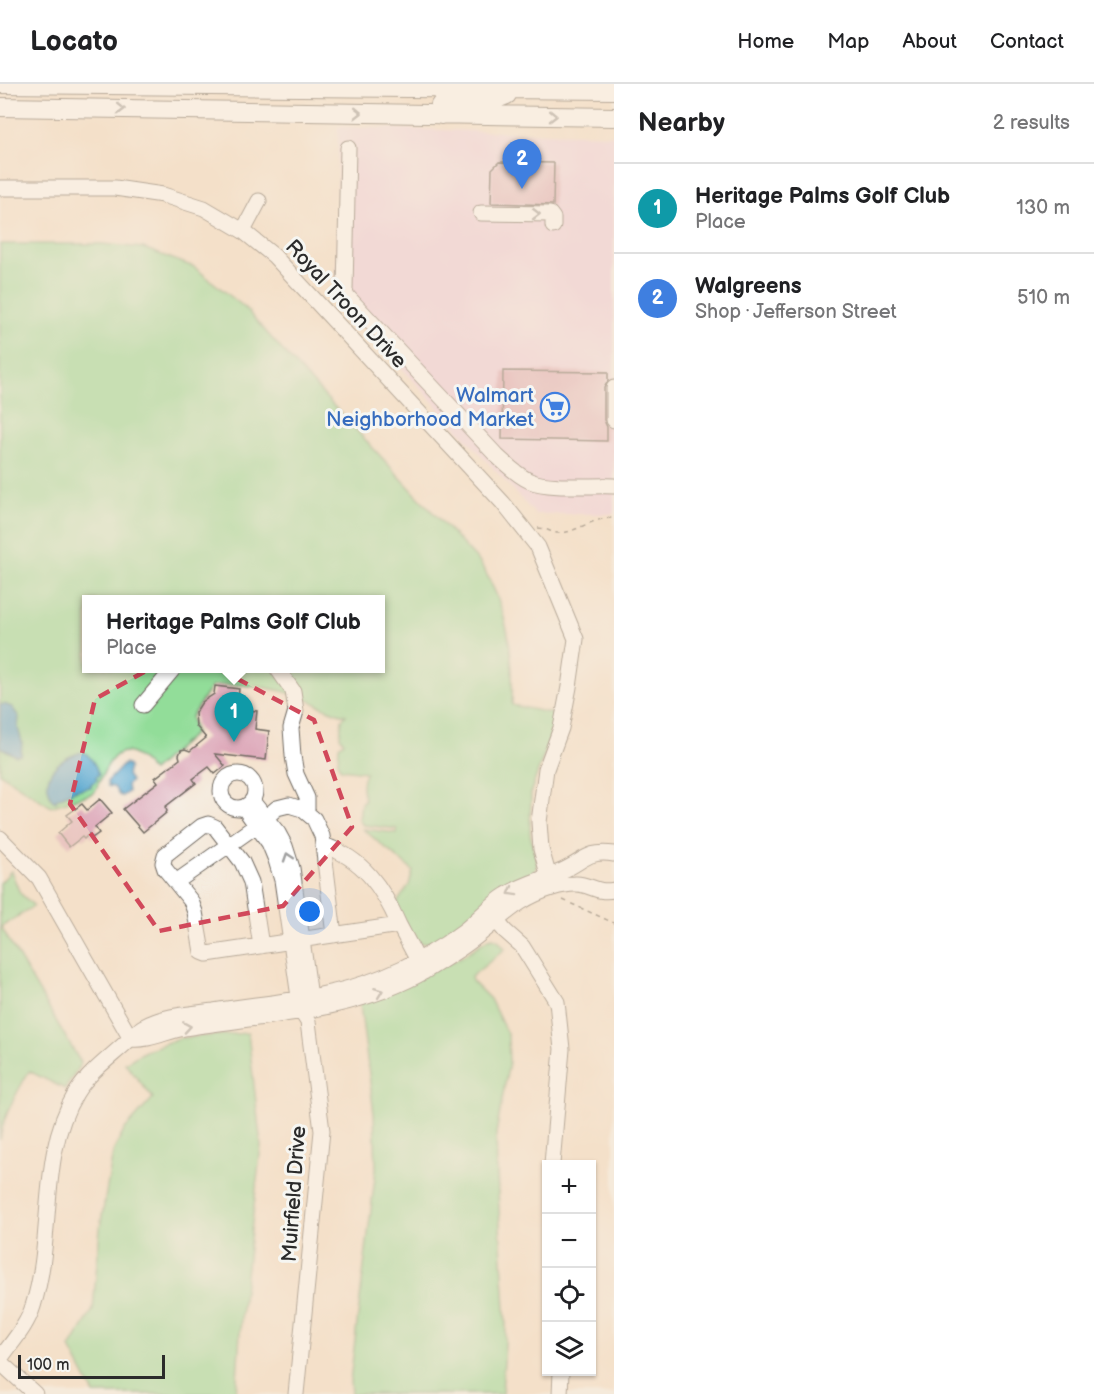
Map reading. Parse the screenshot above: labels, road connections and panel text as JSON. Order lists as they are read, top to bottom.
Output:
{
  "streets": {
    "street": ["Royal Troon Drive", "Muirfield Drive"]
  },
  "places": {
    "supermarket": ["Walmart Neighborhood Market"]
  },
  "scale_bar": "100 m",
  "page": {
    "header": "Locato",
    "nav": [
      "Home",
      "Map",
      "About",
      "Contact"
    ],
    "heading": ["Nearby", "2 results"],
    "pins": ["2", "1"],
    "list": [
      {
        "mark": "1",
        "name": "Heritage Palms Golf Club",
        "note": "Place",
        "value": "130 m"
      },
      {
        "mark": "2",
        "name": "Walgreens",
        "note": "Shop · Jefferson Street",
        "value": "510 m"
      }
    ],
    "popup": ["Heritage Palms Golf Club", "Place"],
    "map_buttons": ["+", "−"],
    "scale": "100 m"
  }
}
